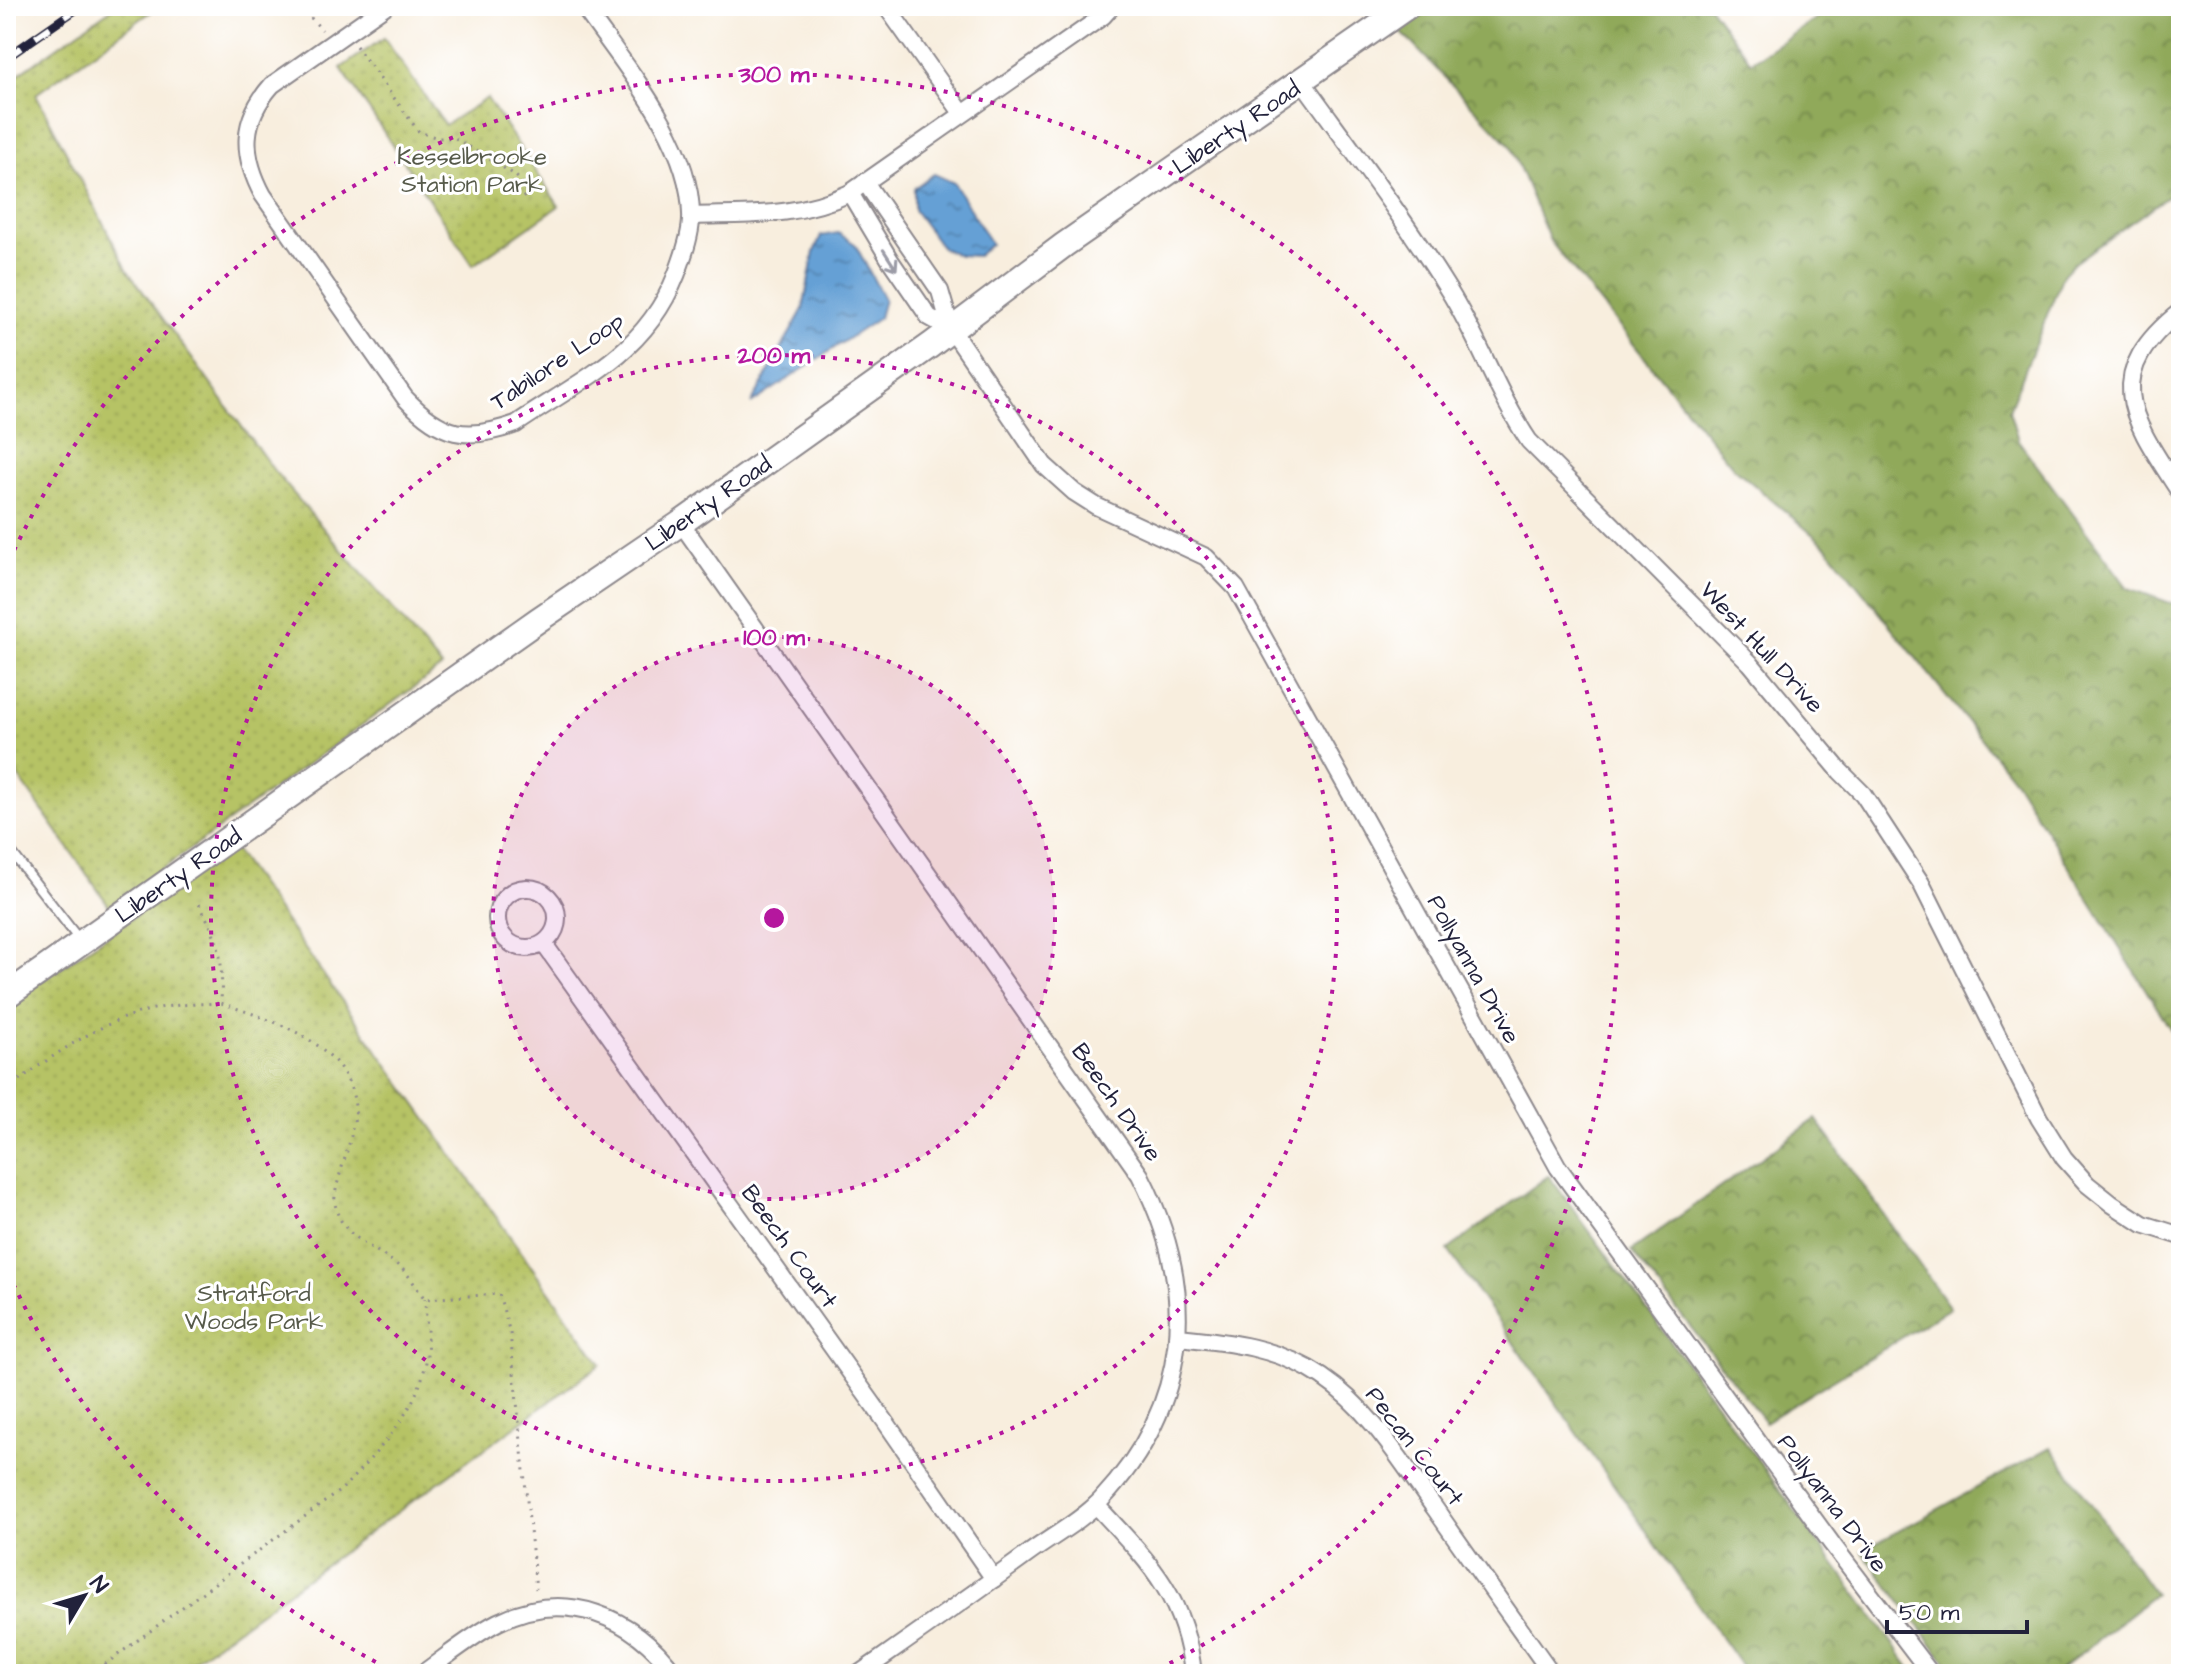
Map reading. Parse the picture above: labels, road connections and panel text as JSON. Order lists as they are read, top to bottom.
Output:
{
  "streets": {
    "street": [
      "Liberty Road",
      "Tabilore Loop",
      "West Hull Drive",
      "Pollyanna Drive",
      "Beech Drive",
      "Beech Court",
      "Pecan Court"
    ]
  },
  "crossings": [
    ["Liberty Road", "West Hull Drive"],
    ["Liberty Road", "Pollyanna Drive"],
    ["Liberty Road", "Beech Drive"],
    ["Beech Drive", "Beech Court"],
    ["Beech Drive", "Pecan Court"]
  ],
  "parks": ["Kesselbrooke Station Park", "Stratford Woods Park"],
  "scale_bar": "50 m",
  "north": "top right",
  "rings": ["300 m", "200 m", "100 m"]
}
